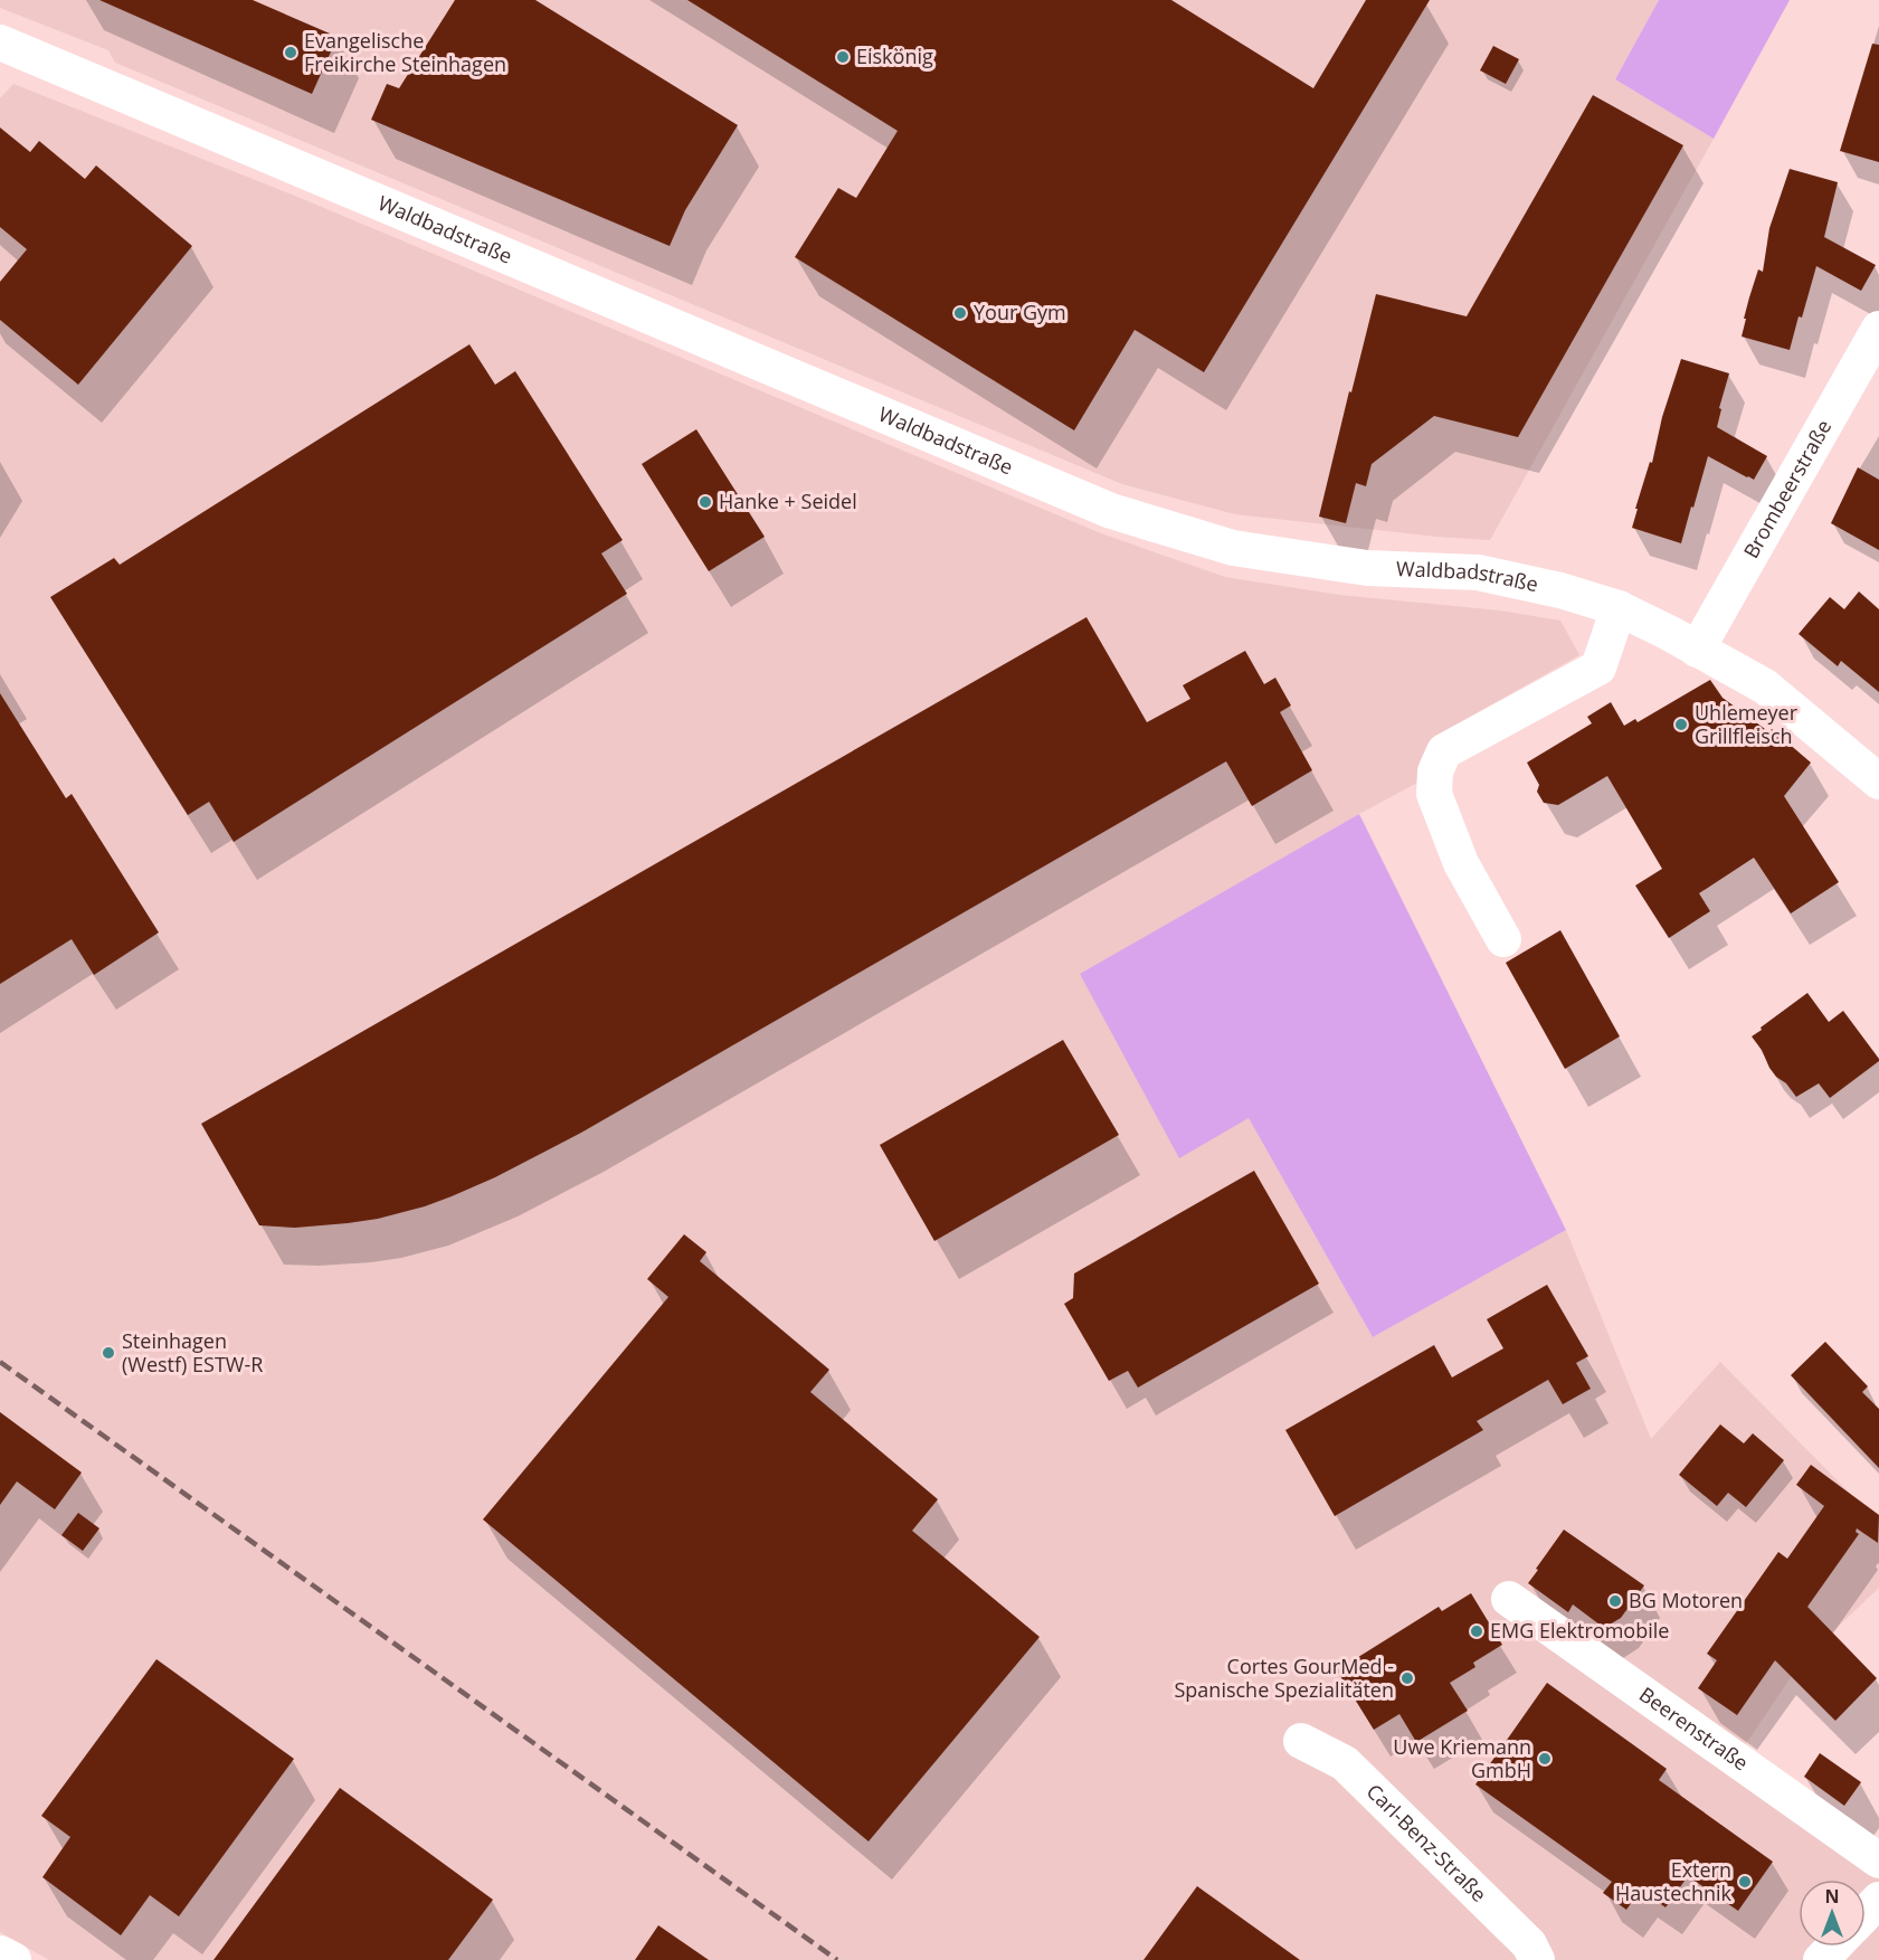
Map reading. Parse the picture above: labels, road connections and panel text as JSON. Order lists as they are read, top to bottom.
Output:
{
  "streets": {
    "street": [
      "Waldbadstraße",
      "Brombeerstraße",
      "Beerenstraße",
      "Carl-Benz-Straße"
    ]
  },
  "crossings": [
    ["Waldbadstraße", "Brombeerstraße"]
  ],
  "places": [
    "Evangelische Freikirche Steinhagen",
    "Eiskönig",
    "Your Gym",
    "Hanke + Seidel",
    "Uhlemeyer Grillfleisch",
    "Steinhagen (Westf) ESTW-R",
    "BG Motoren",
    "EMG Elektromobile",
    "Cortes GourMed - Spanische Spezialitäten",
    "Uwe Kriemann GmbH",
    "Extern Haustechnik"
  ],
  "north": "top"
}
